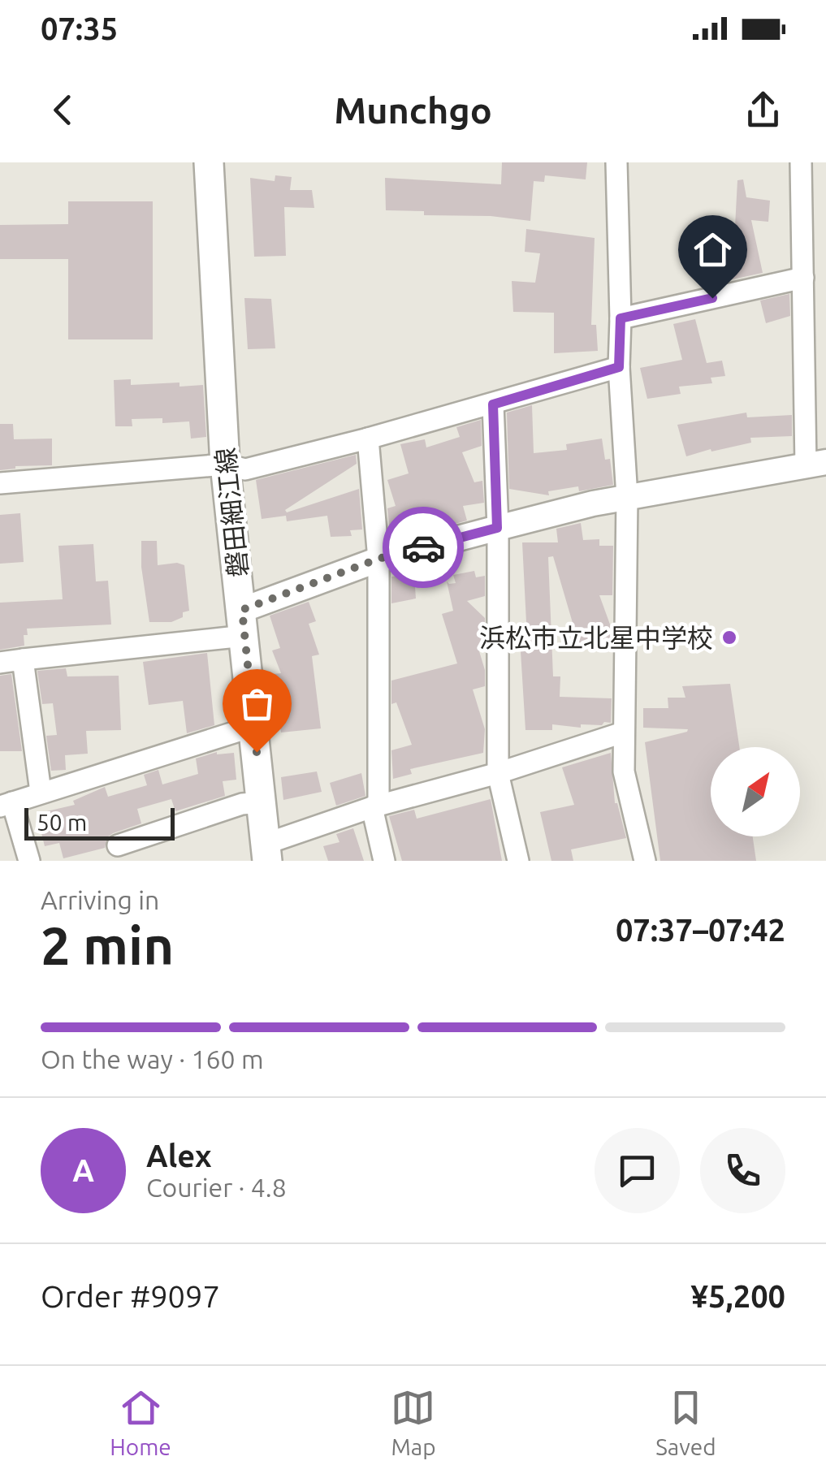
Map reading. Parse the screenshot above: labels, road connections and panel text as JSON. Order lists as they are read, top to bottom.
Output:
{
  "streets": {
    "main road": ["磐田細江線"]
  },
  "places": ["浜松市立北星中学校"],
  "scale_bar": "50 m",
  "north": "top right",
  "page": {
    "status": "07:35",
    "header": "Munchgo",
    "scale": "50 m",
    "heading": ["2 min", "Arriving in", "07:37–07:42"],
    "panel": [
      "Alex",
      "Courier · 4.8",
      "Order #9097",
      "¥5,200"
    ],
    "bar": "On the way · 160 m",
    "round": "A",
    "tabs": ["Home", "Map", "Saved"]
  }
}
